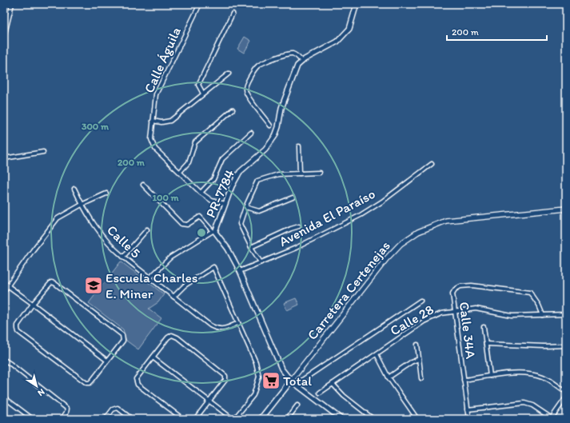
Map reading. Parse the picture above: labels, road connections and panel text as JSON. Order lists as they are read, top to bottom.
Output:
{
  "streets": {
    "main road": ["Carretera Certenejas"],
    "street": [
      "Calle Águila",
      "PR-7784",
      "Avenida El Paraíso",
      "Calle 5",
      "Calle 28",
      "Calle 34A"
    ]
  },
  "crossings": [
    ["Calle Águila", "PR-7784"],
    ["PR-7784", "Avenida El Paraíso"],
    ["PR-7784", "Carretera Certenejas"],
    ["Calle 28", "Calle 34A"]
  ],
  "places": {
    "school or university": ["Escuela Charles E. Miner"],
    "supermarket": ["Total"]
  },
  "scale_bar": "200 m",
  "north": "bottom right",
  "rings": ["300 m", "200 m", "100 m"]
}
